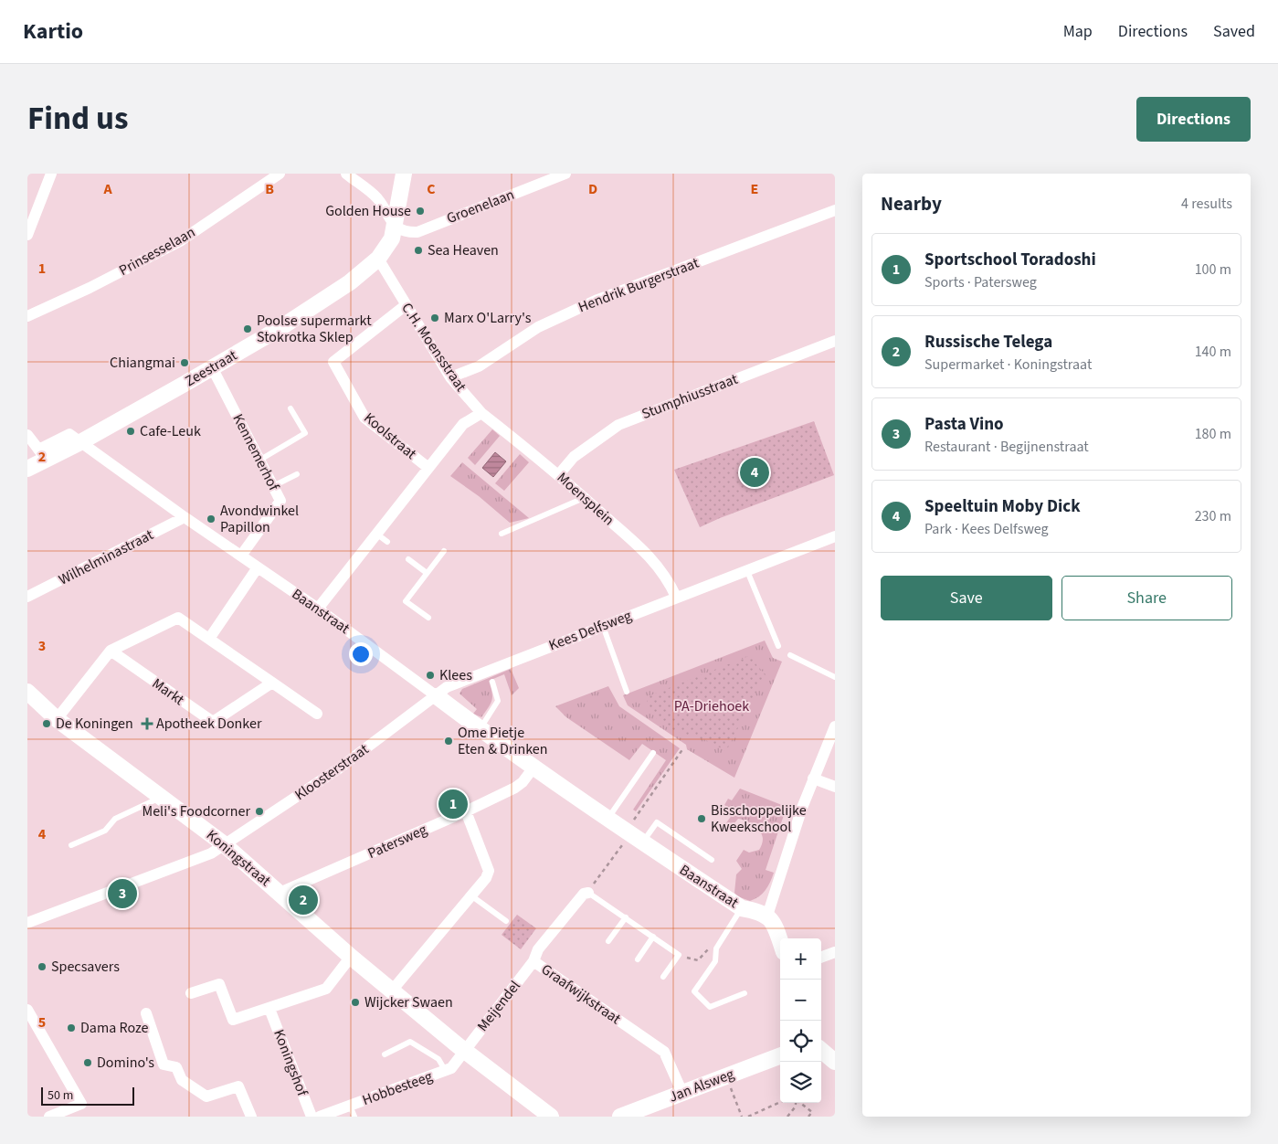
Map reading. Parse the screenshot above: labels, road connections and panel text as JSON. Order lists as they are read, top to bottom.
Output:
{
  "streets": {
    "street": [
      "Groenelaan",
      "Prinsesselaan",
      "Hendrik Burgerstraat",
      "C.H. Moensstraat",
      "Zeestraat",
      "Stumphiusstraat",
      "Koolstraat",
      "Kennemerhof",
      "Moensplein",
      "Wilhelminastraat",
      "Baanstraat",
      "Kees Delfsweg",
      "Markt",
      "Kloosterstraat",
      "Patersweg",
      "Koningstraat",
      "Graafwijkstraat",
      "Meijendel",
      "Koningshof",
      "Jan Alsweg",
      "Hobbesteeg"
    ]
  },
  "crossings": [
    ["Groenelaan", "Zeestraat"],
    ["Hendrik Burgerstraat", "C.H. Moensstraat"],
    ["C.H. Moensstraat", "Zeestraat"],
    ["C.H. Moensstraat", "Koolstraat"],
    ["C.H. Moensstraat", "Moensplein"],
    ["Zeestraat", "Kennemerhof"],
    ["Zeestraat", "Baanstraat"],
    ["Stumphiusstraat", "Moensplein"],
    ["Kennemerhof", "Baanstraat"],
    ["Moensplein", "Kees Delfsweg"],
    ["Wilhelminastraat", "Baanstraat"],
    ["Baanstraat", "Kees Delfsweg"],
    ["Baanstraat", "Kloosterstraat"],
    ["Baanstraat", "Patersweg"],
    ["Kees Delfsweg", "Kloosterstraat"],
    ["Kloosterstraat", "Koningstraat"],
    ["Patersweg", "Koningstraat"],
    ["Koningstraat", "Meijendel"],
    ["Koningstraat", "Hobbesteeg"],
    ["Graafwijkstraat", "Meijendel"],
    ["Graafwijkstraat", "Jan Alsweg"],
    ["Meijendel", "Hobbesteeg"]
  ],
  "parks": ["PA-Driehoek"],
  "places": {
    "other": [
      "Golden House",
      "Sea Heaven",
      "Marx O'Larry's",
      "Poolse supermarkt Stokrotka Sklep",
      "Chiangmai",
      "Cafe-Leuk",
      "Avondwinkel Papillon",
      "Klees",
      "De Koningen",
      "Ome Pietje Eten & Drinken",
      "Meli's Foodcorner",
      "Bisschoppelijke Kweekschool",
      "Specsavers",
      "Wijcker Swaen",
      "Dama Roze",
      "Domino's"
    ],
    "health": ["Apotheek Donker"]
  },
  "scale_bar": "50 m",
  "page": {
    "header": "Kartio",
    "nav": ["Map", "Directions", "Saved"],
    "title": "Find us",
    "buttons": [
      "Directions",
      ["Save", "Share"]
    ],
    "heading": ["Nearby", "4 results"],
    "list": [
      {
        "mark": "1",
        "name": "Sportschool Toradoshi",
        "note": "Sports · Patersweg",
        "value": "100 m"
      },
      {
        "mark": "2",
        "name": "Russische Telega",
        "note": "Supermarket · Koningstraat",
        "value": "140 m"
      },
      {
        "mark": "3",
        "name": "Pasta Vino",
        "note": "Restaurant · Begijnenstraat",
        "value": "180 m"
      },
      {
        "mark": "4",
        "name": "Speeltuin Moby Dick",
        "note": "Park · Kees Delfsweg",
        "value": "230 m"
      }
    ],
    "pins": [
      "4",
      "1",
      "3",
      "2"
    ],
    "map_buttons": ["+", "−"],
    "scale": "50 m"
  },
  "grid": {
    "columns": [
      "A",
      "B",
      "C",
      "D",
      "E"
    ],
    "rows": [
      "1",
      "2",
      "3",
      "4",
      "5"
    ]
  }
}
